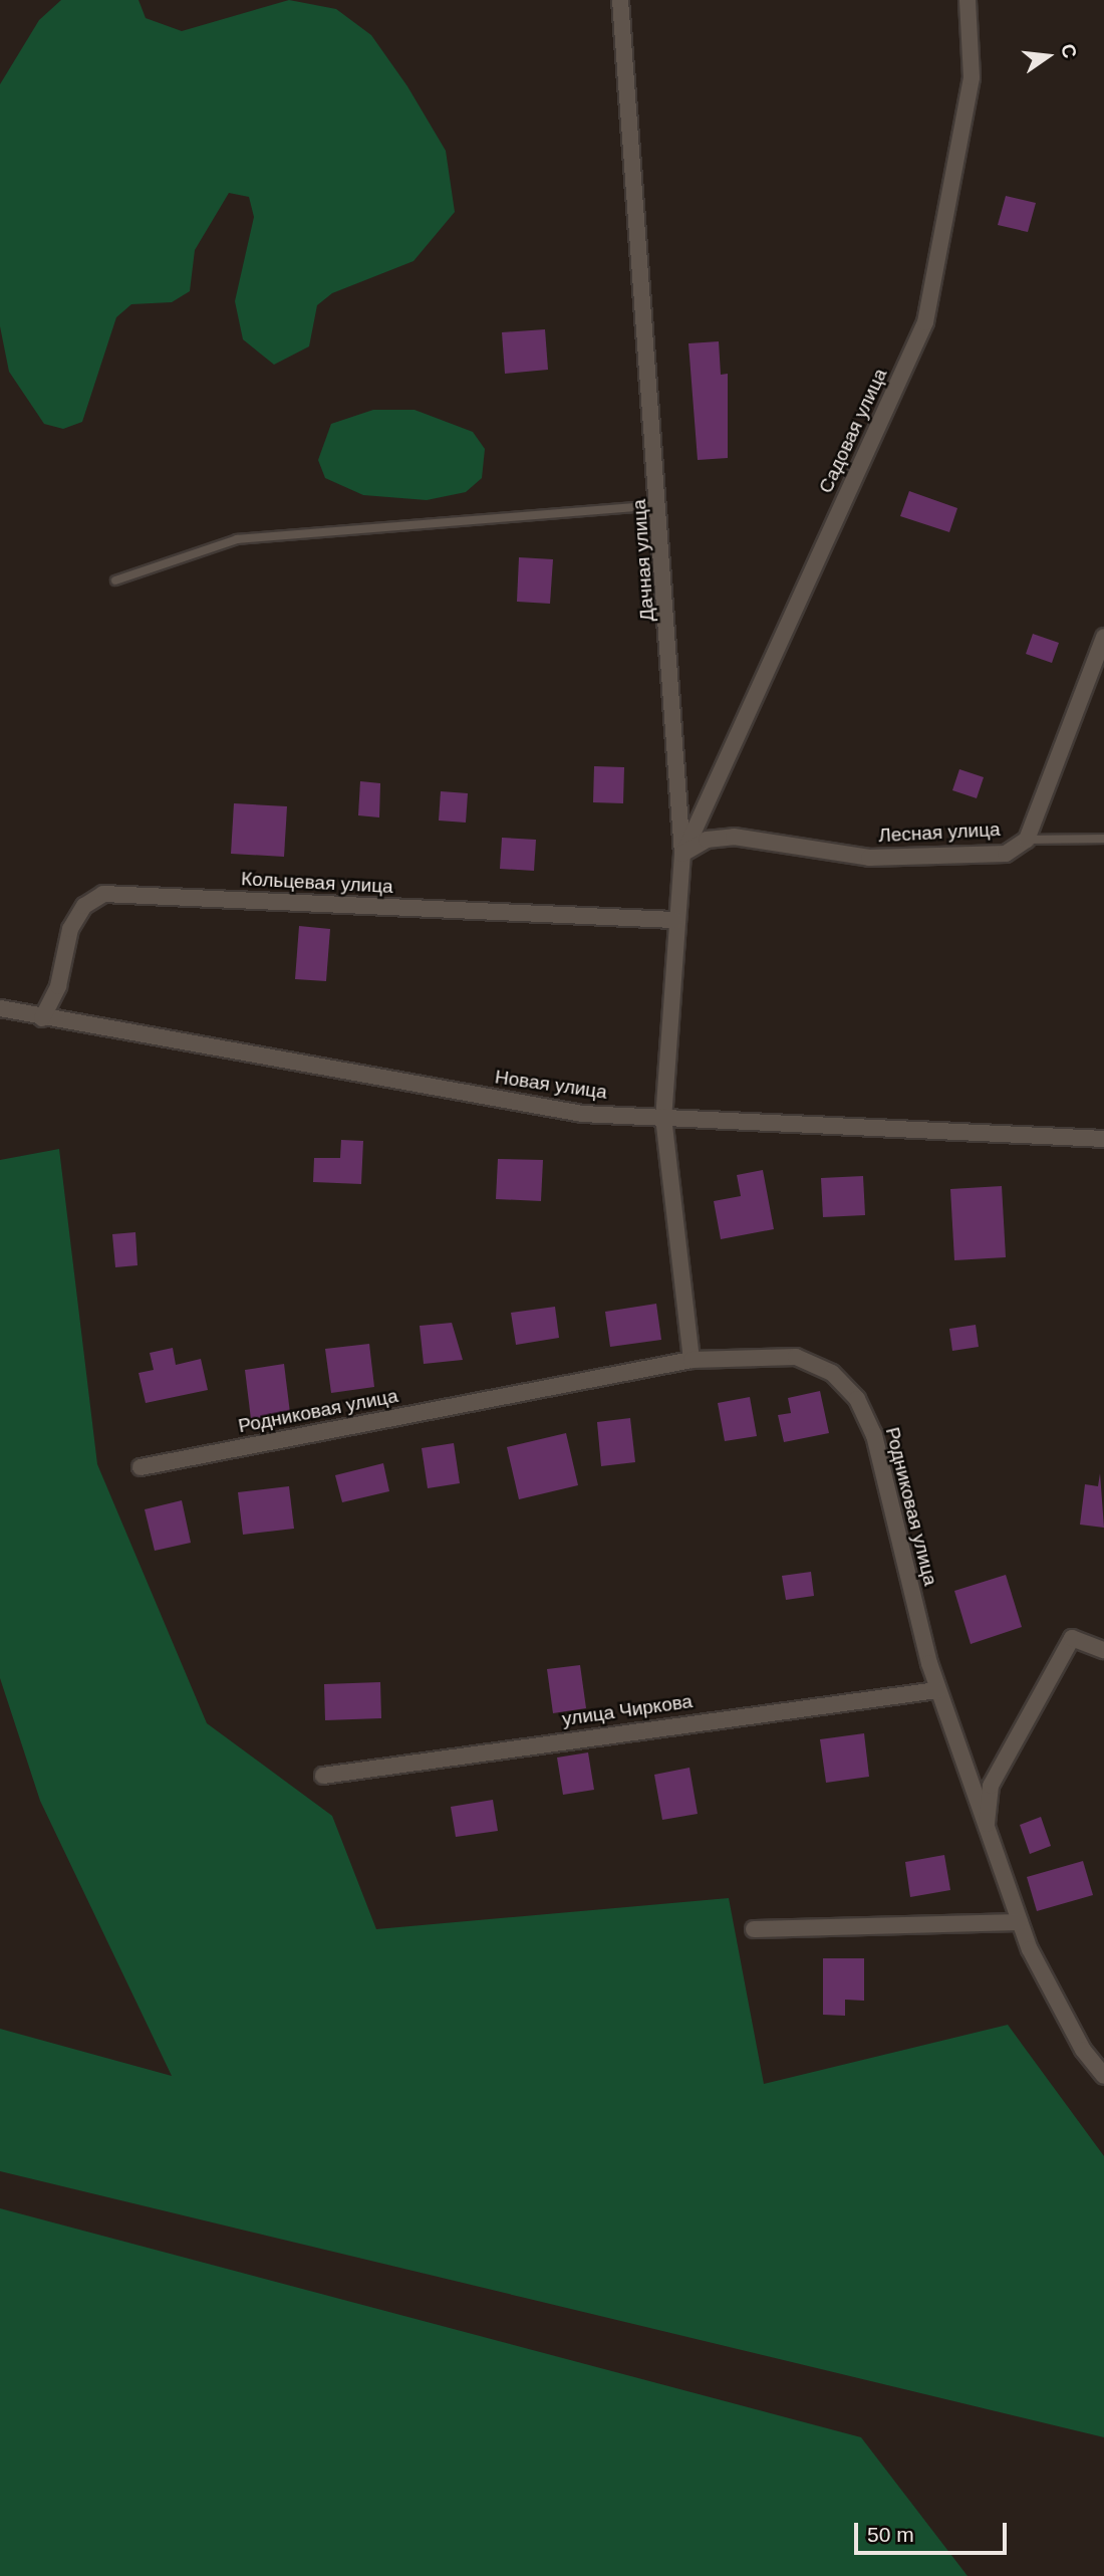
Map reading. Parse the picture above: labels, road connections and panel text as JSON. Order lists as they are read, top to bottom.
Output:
{
  "streets": {
    "street": [
      "Садовая улица",
      "Дачная улица",
      "Лесная улица",
      "Кольцевая улица",
      "Новая улица",
      "Родниковая улица",
      "улица Чиркова"
    ]
  },
  "crossings": [
    ["Садовая улица", "Дачная улица"],
    ["Садовая улица", "Лесная улица"],
    ["Дачная улица", "Лесная улица"],
    ["Дачная улица", "Кольцевая улица"],
    ["Дачная улица", "Новая улица"],
    ["Дачная улица", "Родниковая улица"],
    ["Кольцевая улица", "Новая улица"],
    ["Родниковая улица", "улица Чиркова"]
  ],
  "scale_bar": "50 m",
  "north": "right"
}
